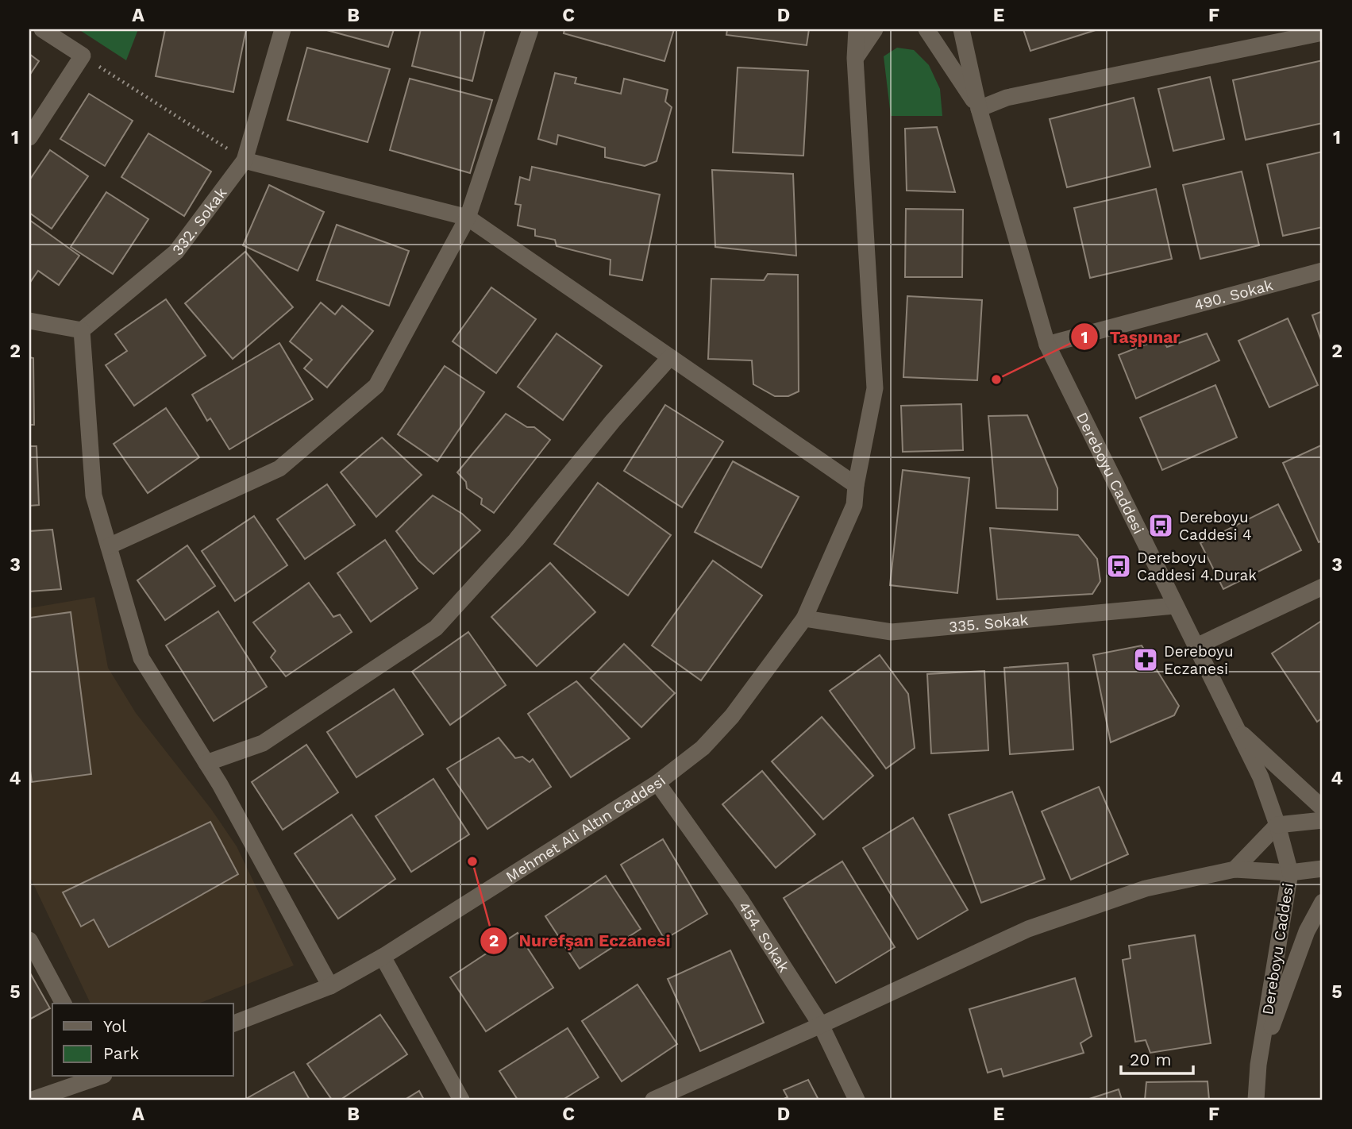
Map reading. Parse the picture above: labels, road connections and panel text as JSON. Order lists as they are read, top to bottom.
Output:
{
  "streets": {
    "street": [
      "332. Sokak",
      "490. Sokak",
      "Dereboyu Caddesi",
      "335. Sokak",
      "Mehmet Ali Altın Caddesi",
      "454. Sokak"
    ]
  },
  "crossings": [
    ["490. Sokak", "Dereboyu Caddesi"],
    ["Dereboyu Caddesi", "335. Sokak"],
    ["335. Sokak", "Mehmet Ali Altın Caddesi"],
    ["Mehmet Ali Altın Caddesi", "454. Sokak"]
  ],
  "places": {
    "other": ["Taşpınar", "Nurefşan Eczanesi"],
    "bus stop": ["Dereboyu Caddesi 4", "Dereboyu Caddesi 4.Durak"],
    "pharmacy": ["Dereboyu Eczanesi"]
  },
  "legend": ["Yol", "Park"],
  "scale_bar": "20 m",
  "grid": {
    "columns": [
      "A",
      "B",
      "C",
      "D",
      "E",
      "F"
    ],
    "rows": [
      "1",
      "2",
      "3",
      "4",
      "5"
    ]
  }
}
